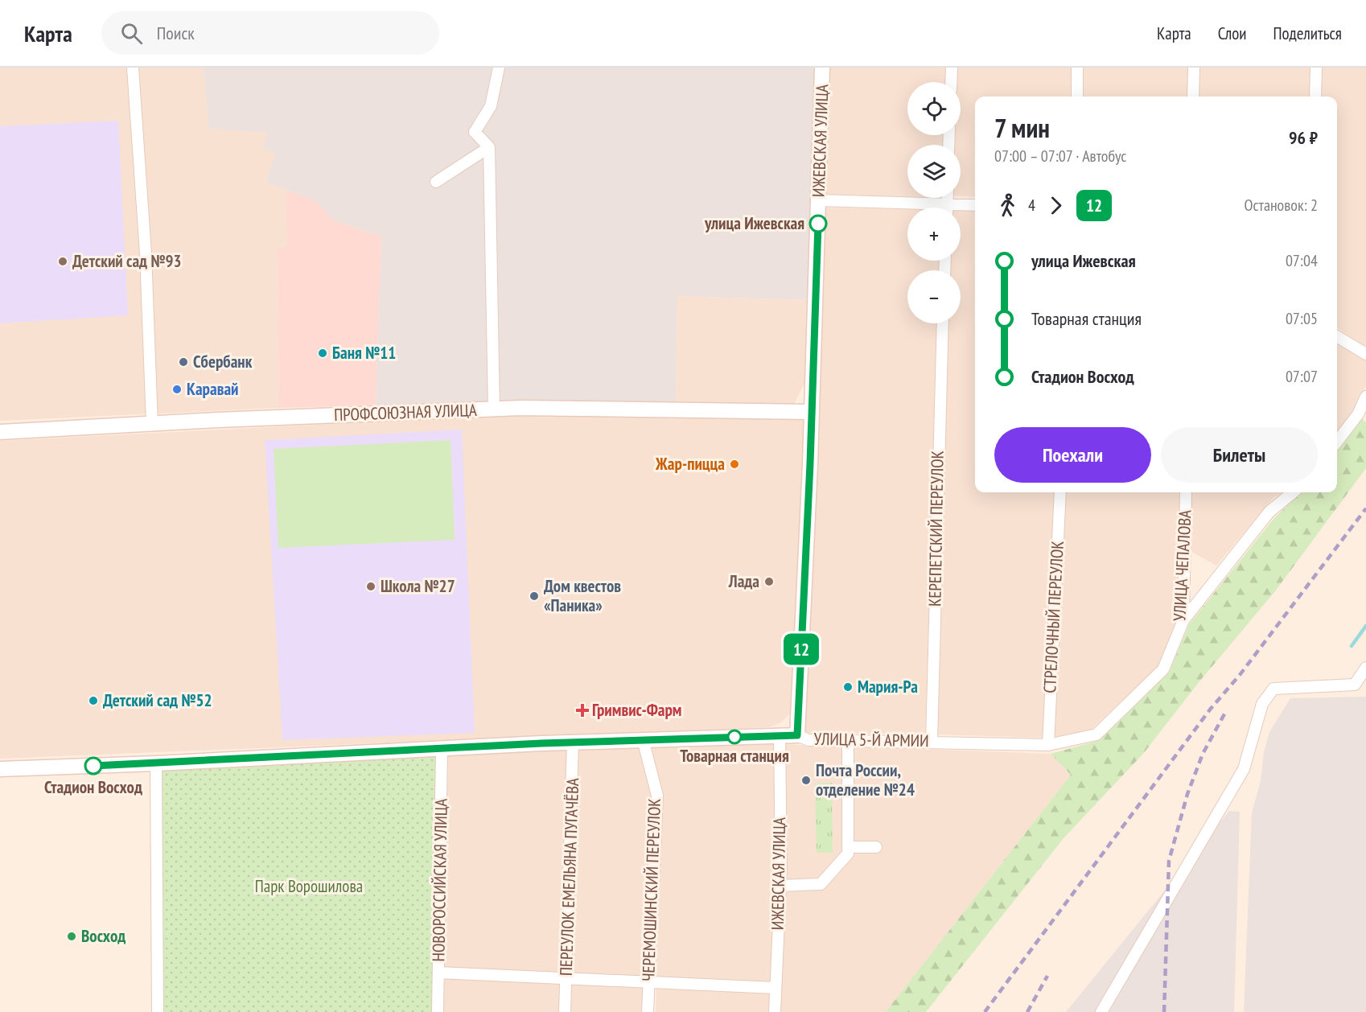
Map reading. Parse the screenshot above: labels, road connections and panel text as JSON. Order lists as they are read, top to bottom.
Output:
{
  "streets": {
    "main road": ["ИЖЕВСКАЯ УЛИЦА", "ПРОФСОЮЗНАЯ УЛИЦА", "УЛИЦА 5-Й АРМИИ"],
    "street": [
      "КЕРЕПЕТСКИЙ ПЕРЕУЛОК",
      "УЛИЦА ЧЕПАЛОВА",
      "СТРЕЛОЧНЫЙ ПЕРЕУЛОК",
      "ПЕРЕУЛОК ЕМЕЛЬЯНА ПУГАЧЁВА",
      "НОВОРОССИЙСКАЯ УЛИЦА",
      "ЧЕРЕМОШИНСКИЙ ПЕРЕУЛОК"
    ]
  },
  "crossings": [
    ["ИЖЕВСКАЯ УЛИЦА", "ПРОФСОЮЗНАЯ УЛИЦА"],
    ["ИЖЕВСКАЯ УЛИЦА", "УЛИЦА 5-Й АРМИИ"],
    ["КЕРЕПЕТСКИЙ ПЕРЕУЛОК", "УЛИЦА 5-Й АРМИИ"],
    ["УЛИЦА ЧЕПАЛОВА", "СТРЕЛОЧНЫЙ ПЕРЕУЛОК"],
    ["УЛИЦА ЧЕПАЛОВА", "УЛИЦА 5-Й АРМИИ"],
    ["СТРЕЛОЧНЫЙ ПЕРЕУЛОК", "УЛИЦА 5-Й АРМИИ"],
    ["УЛИЦА 5-Й АРМИИ", "ПЕРЕУЛОК ЕМЕЛЬЯНА ПУГАЧЁВА"],
    ["УЛИЦА 5-Й АРМИИ", "НОВОРОССИЙСКАЯ УЛИЦА"],
    ["УЛИЦА 5-Й АРМИИ", "ЧЕРЕМОШИНСКИЙ ПЕРЕУЛОК"]
  ],
  "parks": ["Парк Ворошилова"],
  "places": {
    "other": [
      "улица Ижевская",
      "Детский сад №93",
      "Баня №11",
      "Сбербанк",
      "Каравай",
      "Жар-пицца",
      "Лада",
      "Школа №27",
      "Дом квестов «Паника»",
      "Мария-Ра",
      "Детский сад №52",
      "Товарная cтанция",
      "Стадион Восход",
      "Почта России, отделение №24",
      "Восход"
    ],
    "health": ["Гримвис-Фарм"]
  },
  "lines": ["bus line 12"],
  "page": {
    "header": "Карта",
    "search": "Поиск",
    "nav": ["Карта", "Слои", "Поделиться"],
    "on_map": "12",
    "map_buttons": ["+", "−"],
    "heading": ["7 мин", "07:00 – 07:07 · Автобус", "96 ₽"],
    "legs": ["4", "12", "Остановок: 2"],
    "list": [
      {
        "name": "улица Ижевская",
        "value": "07:04"
      },
      {
        "name": "Товарная cтанция",
        "value": "07:05"
      },
      {
        "name": "Стадион Восход",
        "value": "07:07"
      }
    ],
    "buttons": ["Поехали", "Билеты"]
  }
}
